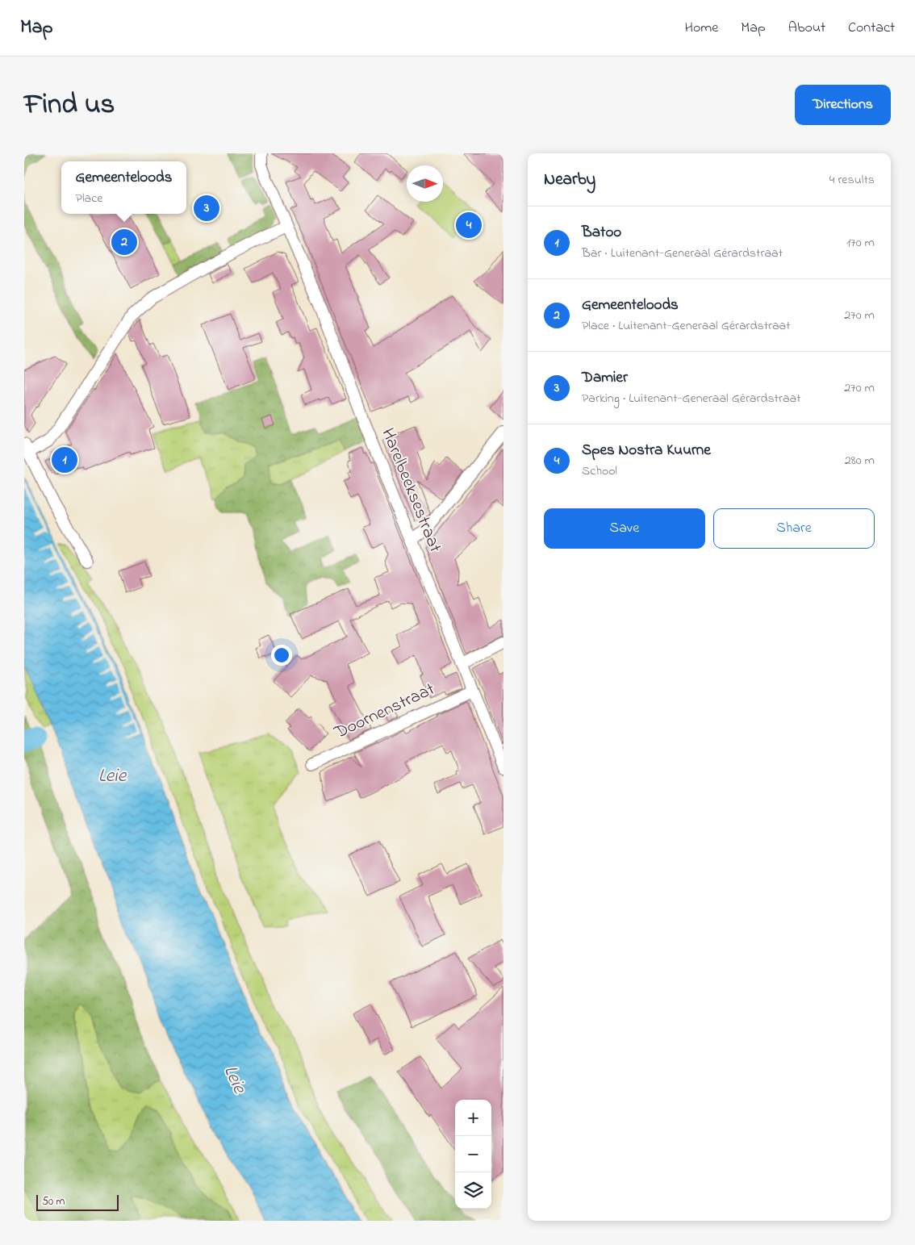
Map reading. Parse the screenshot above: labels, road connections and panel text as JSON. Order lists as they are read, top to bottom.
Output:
{
  "streets": {
    "street": ["Harelbeeksestraat", "Doornenstraat"]
  },
  "crossings": [
    ["Harelbeeksestraat", "Doornenstraat"]
  ],
  "water": ["Leie"],
  "scale_bar": "50 m",
  "north": "right",
  "page": {
    "header": "Map",
    "nav": [
      "Home",
      "Map",
      "About",
      "Contact"
    ],
    "title": "Find us",
    "buttons": [
      "Directions",
      ["Save", "Share"]
    ],
    "heading": ["Nearby", "4 results"],
    "popup": ["Gemeenteloods", "Place"],
    "pins": [
      "3",
      "4",
      "2",
      "1"
    ],
    "list": [
      {
        "mark": "1",
        "name": "Batoo",
        "note": "Bar · Luitenant-Generaal Gérardstraat",
        "value": "170 m"
      },
      {
        "mark": "2",
        "name": "Gemeenteloods",
        "note": "Place · Luitenant-Generaal Gérardstraat",
        "value": "270 m"
      },
      {
        "mark": "3",
        "name": "Damier",
        "note": "Parking · Luitenant-Generaal Gérardstraat",
        "value": "270 m"
      },
      {
        "mark": "4",
        "name": "Spes Nostra Kuurne",
        "note": "School",
        "value": "280 m"
      }
    ],
    "map_buttons": ["+", "−"],
    "scale": "50 m"
  }
}
